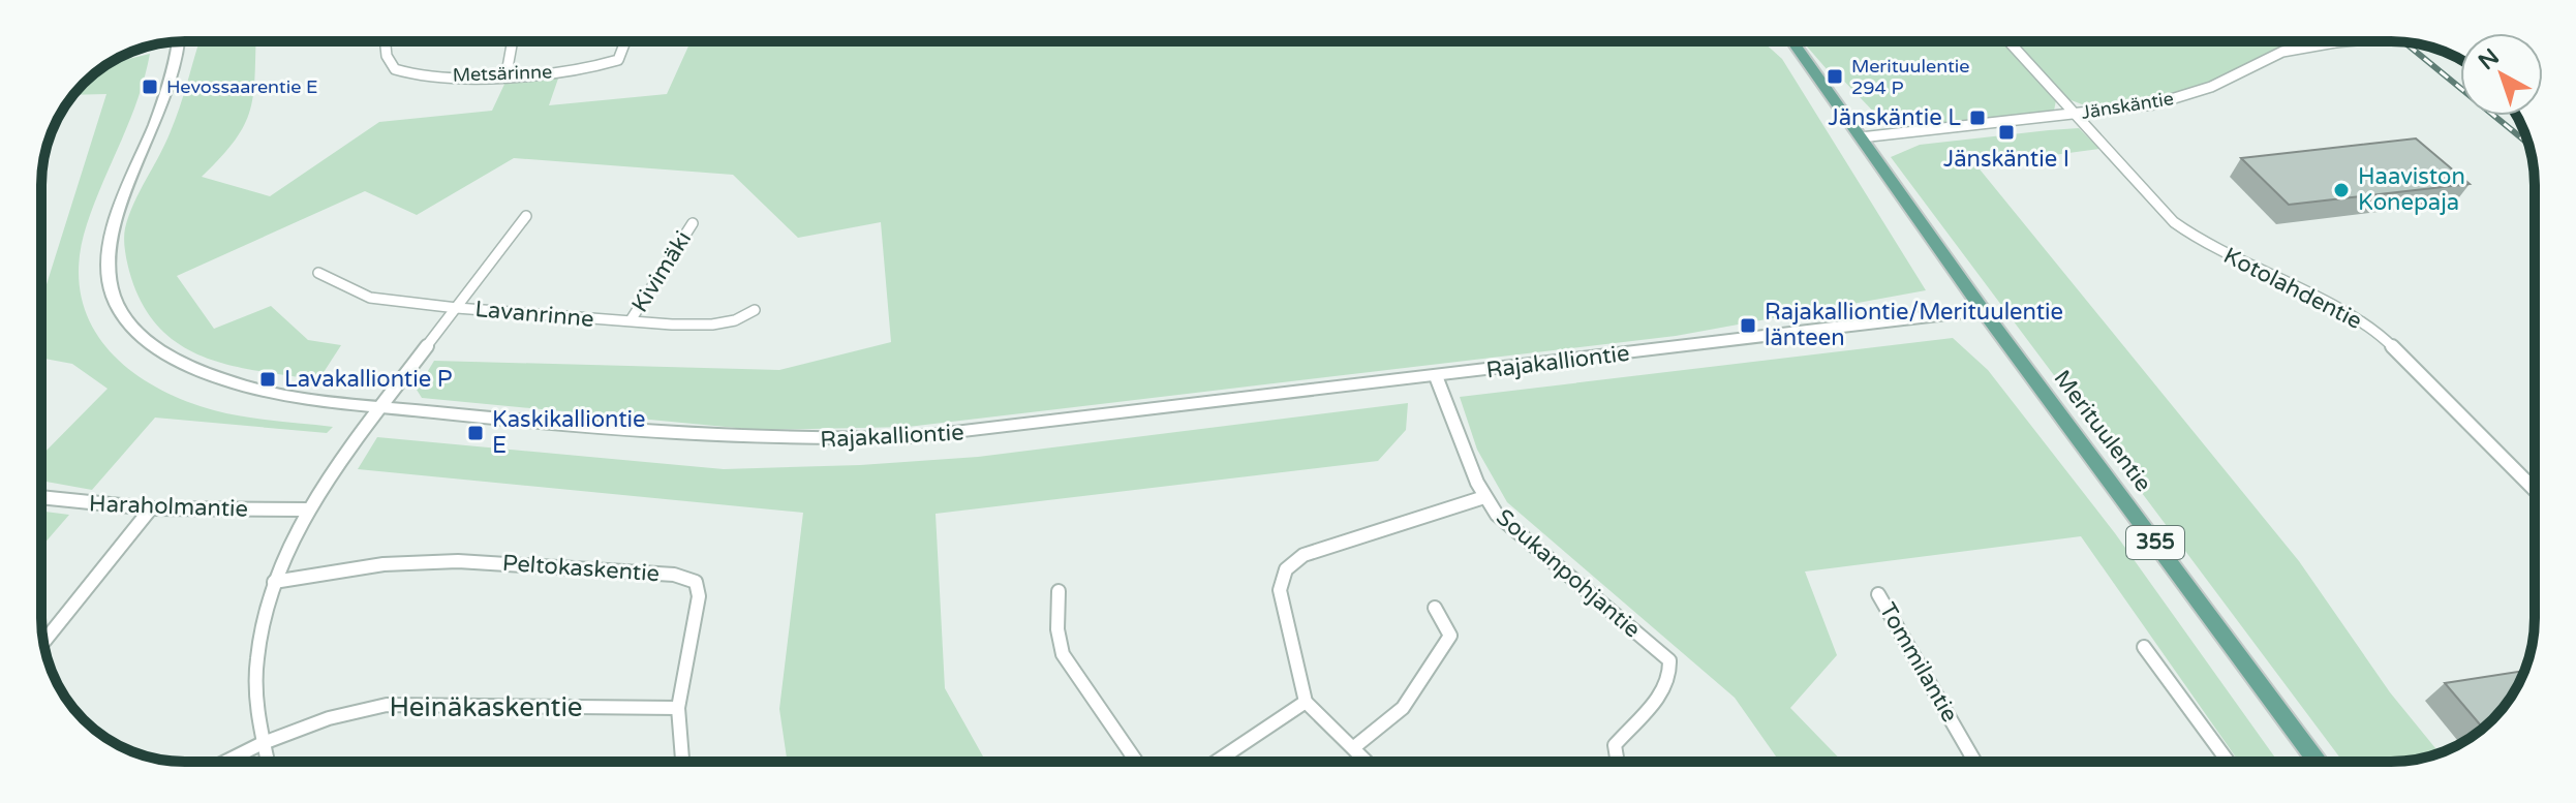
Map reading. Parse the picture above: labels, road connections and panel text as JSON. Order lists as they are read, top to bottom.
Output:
{
  "streets": {
    "main road": ["Merituulentie", "355"],
    "street": [
      "Metsärinne",
      "Jänskäntie",
      "Kivimäki",
      "Kotolahdentie",
      "Lavanrinne",
      "Rajakalliontie",
      "Haraholmantie",
      "Peltokaskentie",
      "Soukanpohjantie",
      "Tommilantie",
      "Heinäkaskentie"
    ]
  },
  "crossings": [
    ["Jänskäntie", "Kotolahdentie"],
    ["Jänskäntie", "Merituulentie"],
    ["Kivimäki", "Lavanrinne"],
    ["Rajakalliontie", "Merituulentie"],
    ["Rajakalliontie", "Soukanpohjantie"],
    ["Peltokaskentie", "Heinäkaskentie"]
  ],
  "places": {
    "transit": [
      "Merituulentie 294 P",
      "Hevossaarentie E",
      "Jänskäntie L",
      "Jänskäntie I",
      "Rajakalliontie/Merituulentie länteen",
      "Lavakalliontie P",
      "Kaskikalliontie E"
    ],
    "other": ["Haaviston Konepaja"]
  },
  "north": "top left"
}
